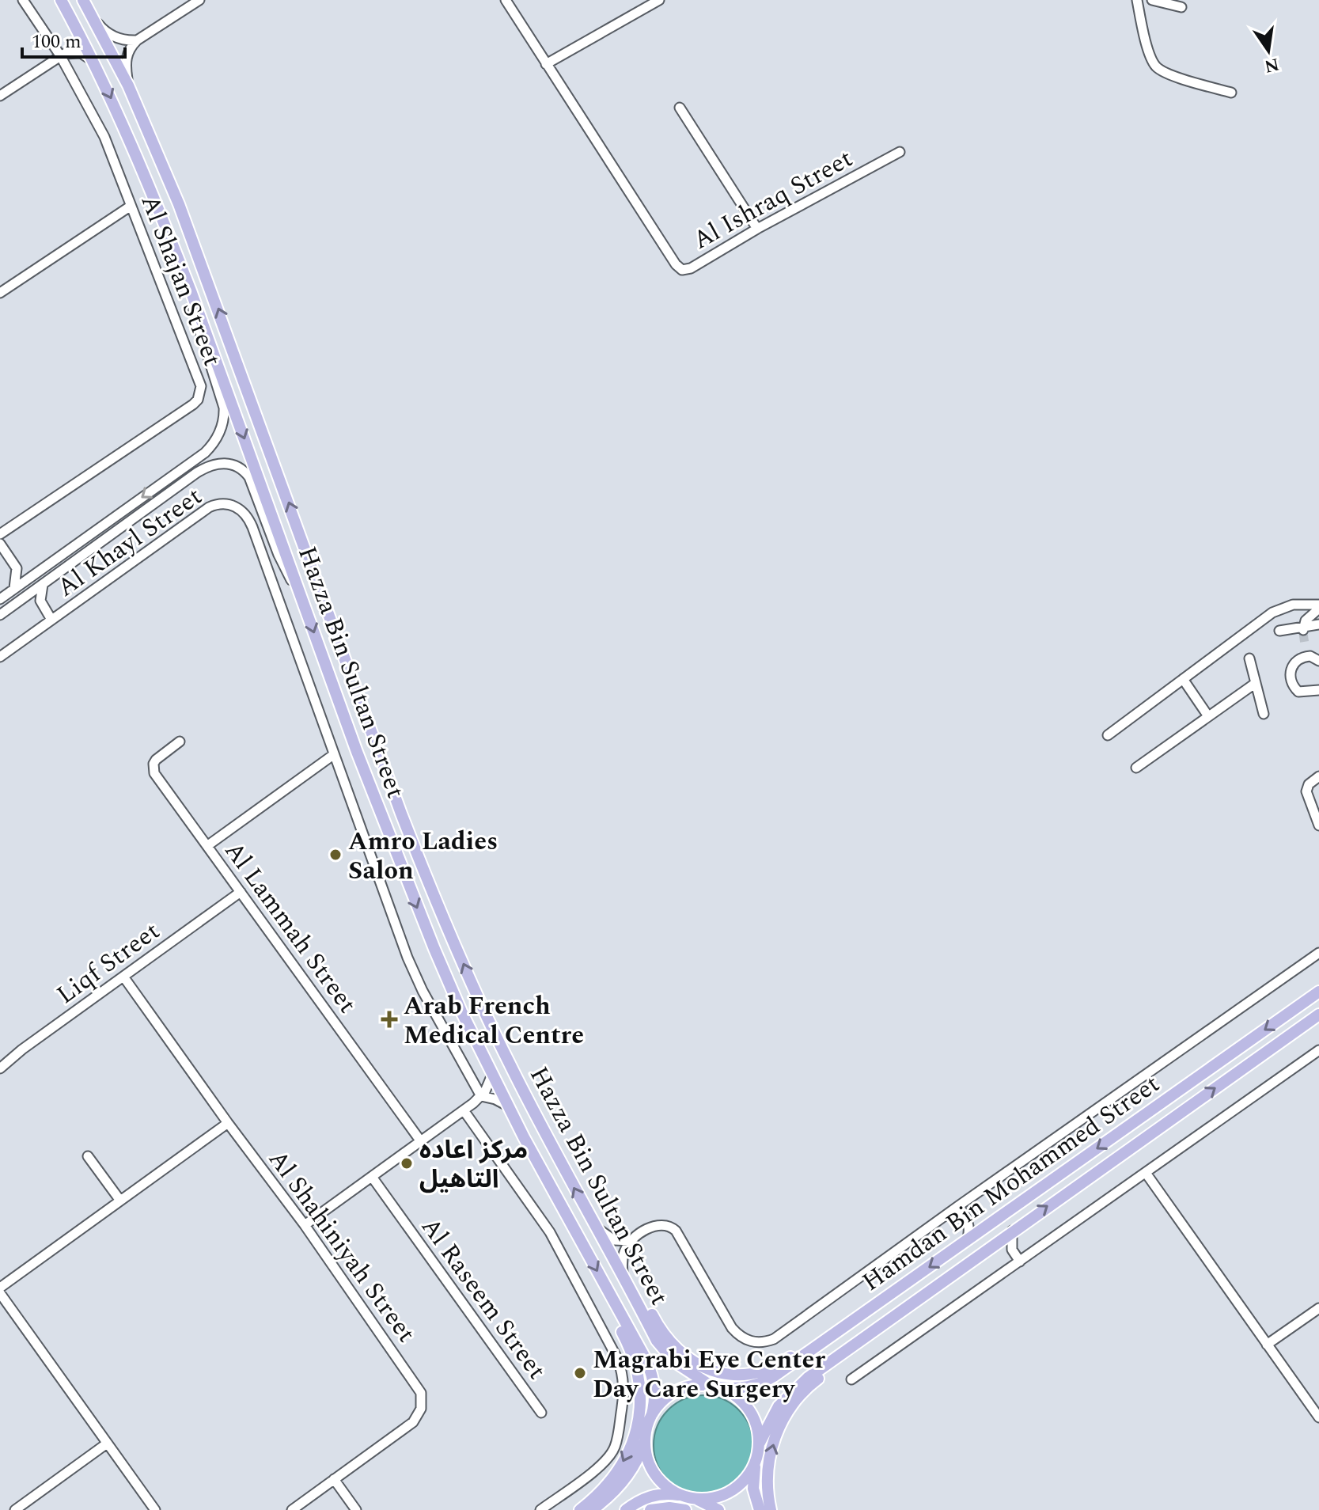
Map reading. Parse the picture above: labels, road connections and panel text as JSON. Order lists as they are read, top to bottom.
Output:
{
  "streets": {
    "main road": ["Hazza Bin Sultan Street", "Hamdan Bin Mohammed Street"],
    "street": [
      "Al Ishraq Street",
      "Al Shajan Street",
      "Al Khayl Street",
      "Al Lammah Street",
      "Liqf Street",
      "Al Shahiniyah Street",
      "Al Raseem Street"
    ]
  },
  "crossings": [
    ["Hazza Bin Sultan Street", "Hamdan Bin Mohammed Street"],
    ["Al Lammah Street", "Liqf Street"],
    ["Liqf Street", "Al Shahiniyah Street"]
  ],
  "places": {
    "other": ["Amro Ladies Salon", "مركز اعاده التاهيل", "Magrabi Eye Center Day Care Surgery"],
    "health": ["Arab French Medical Centre"]
  },
  "scale_bar": "100 m",
  "north": "bottom"
}
